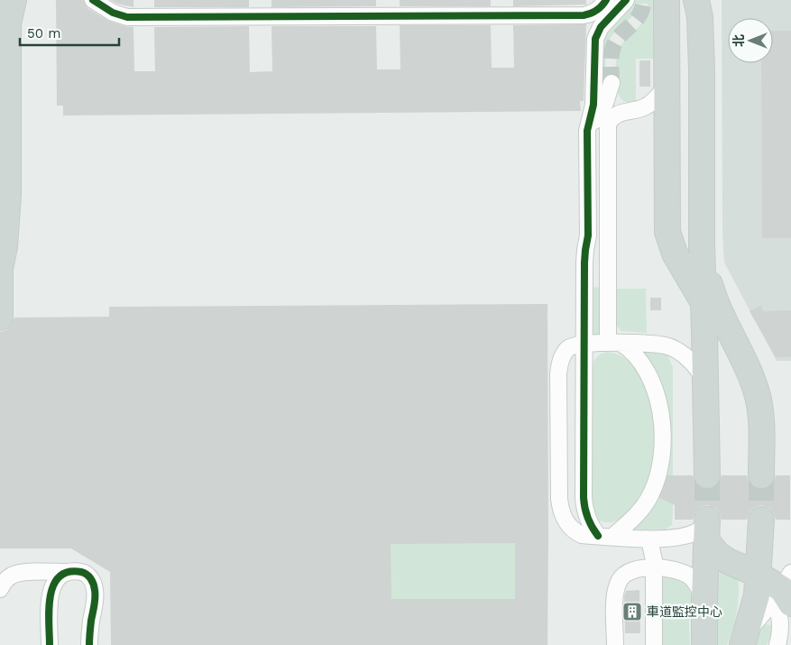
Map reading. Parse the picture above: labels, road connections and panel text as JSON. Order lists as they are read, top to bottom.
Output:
{
  "places": {
    "building": ["車道監控中心"]
  },
  "scale_bar": "50 m",
  "north": "left"
}
